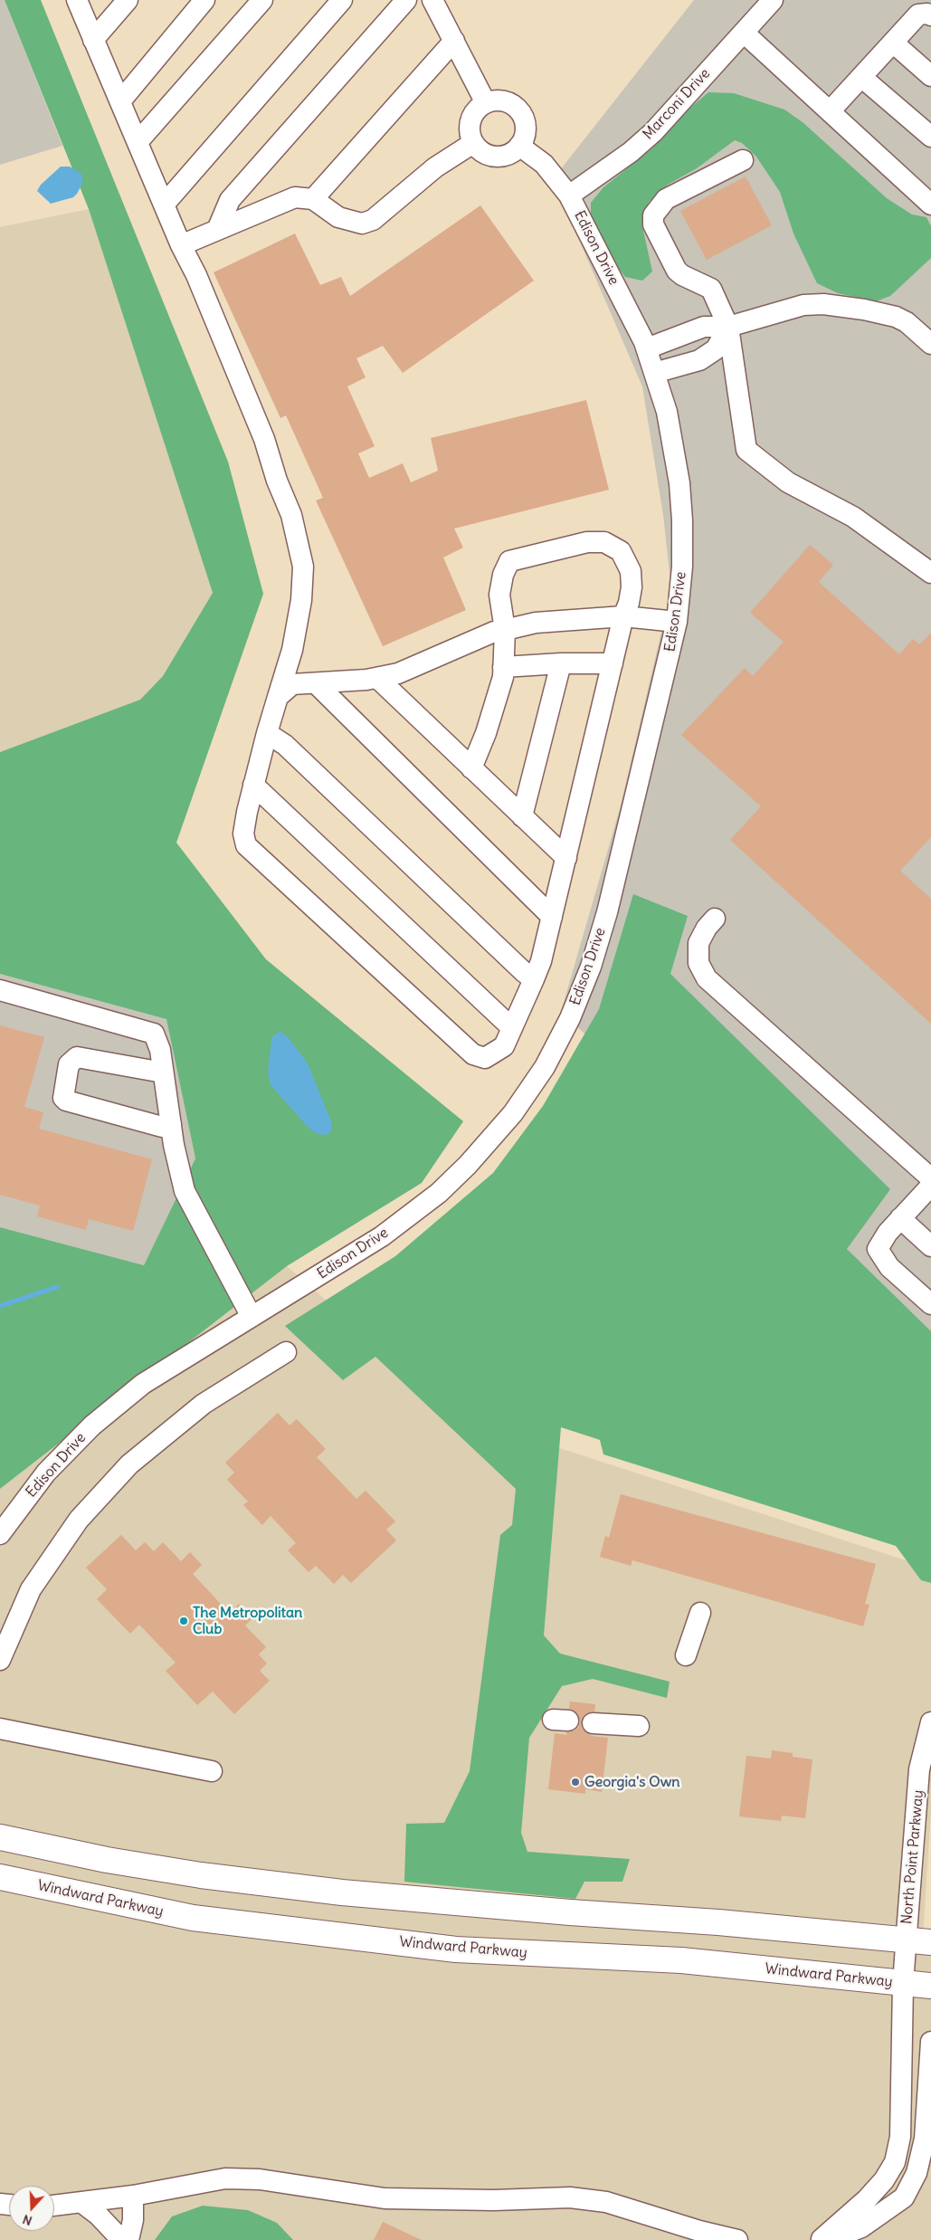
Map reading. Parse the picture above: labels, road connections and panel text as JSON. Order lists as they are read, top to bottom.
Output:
{
  "streets": {
    "main road": ["Windward Parkway"],
    "street": ["Marconi Drive", "Edison Drive", "North Point Parkway"]
  },
  "crossings": [
    ["Marconi Drive", "Edison Drive"],
    ["North Point Parkway", "Windward Parkway"]
  ],
  "places": ["The Metropolitan Club", "Georgia's Own"],
  "north": "bottom"
}
